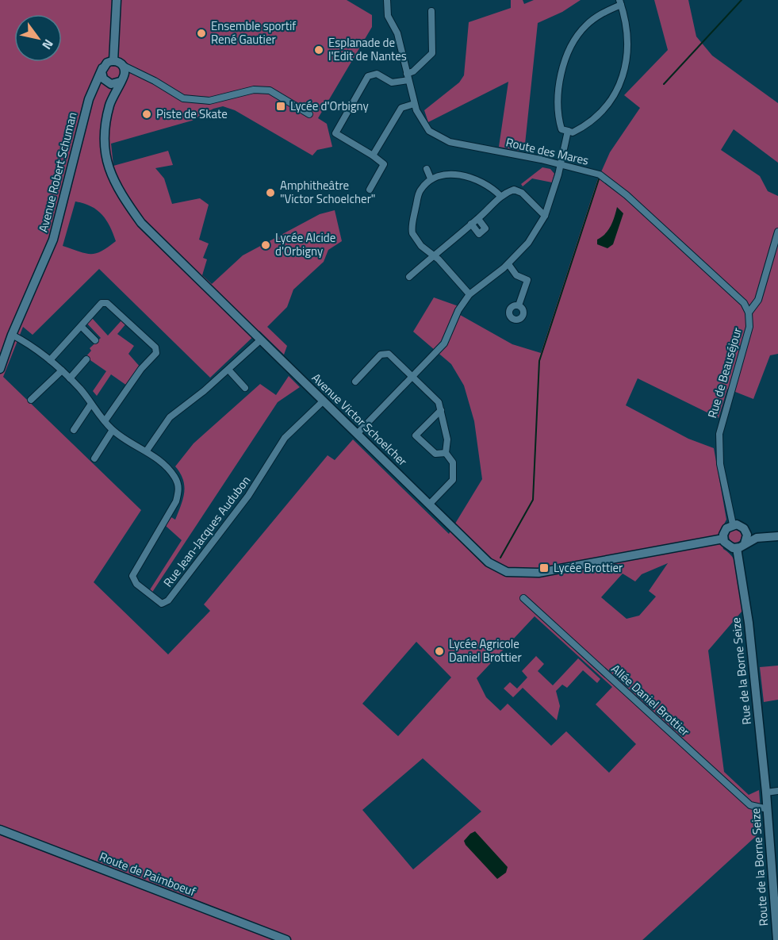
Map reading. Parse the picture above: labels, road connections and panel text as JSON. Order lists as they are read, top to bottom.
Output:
{
  "streets": {
    "street": [
      "Route des Mares",
      "Avenue Robert Schuman",
      "Rue de Beauséjour",
      "Avenue Victor Schoelcher",
      "Rue Jean-Jacques Audubon",
      "Rue de la Borne Seize",
      "Allée Daniel Brottier",
      "Route de la Borne Seize",
      "Route de Paimboeuf"
    ]
  },
  "crossings": [
    ["Route des Mares", "Rue de Beauséjour"],
    ["Avenue Robert Schuman", "Avenue Victor Schoelcher"],
    ["Avenue Robert Schuman", "Rue Jean-Jacques Audubon"],
    ["Rue de Beauséjour", "Avenue Victor Schoelcher"],
    ["Rue de Beauséjour", "Rue de la Borne Seize"],
    ["Avenue Victor Schoelcher", "Rue Jean-Jacques Audubon"],
    ["Avenue Victor Schoelcher", "Rue de la Borne Seize"],
    ["Rue de la Borne Seize", "Route de la Borne Seize"],
    ["Allée Daniel Brottier", "Route de la Borne Seize"]
  ],
  "places": {
    "other": [
      "Ensemble sportif René Gautier",
      "Esplanade de l'Edit de Nantes",
      "Piste de Skate",
      "Amphitheâtre \"Victor Schoelcher\"",
      "Lycée Alcide d'Orbigny",
      "Lycée Agricole Daniel Brottier"
    ],
    "transit": ["Lycée d'Orbigny", "Lycée Brottier"]
  },
  "north": "bottom right"
}
